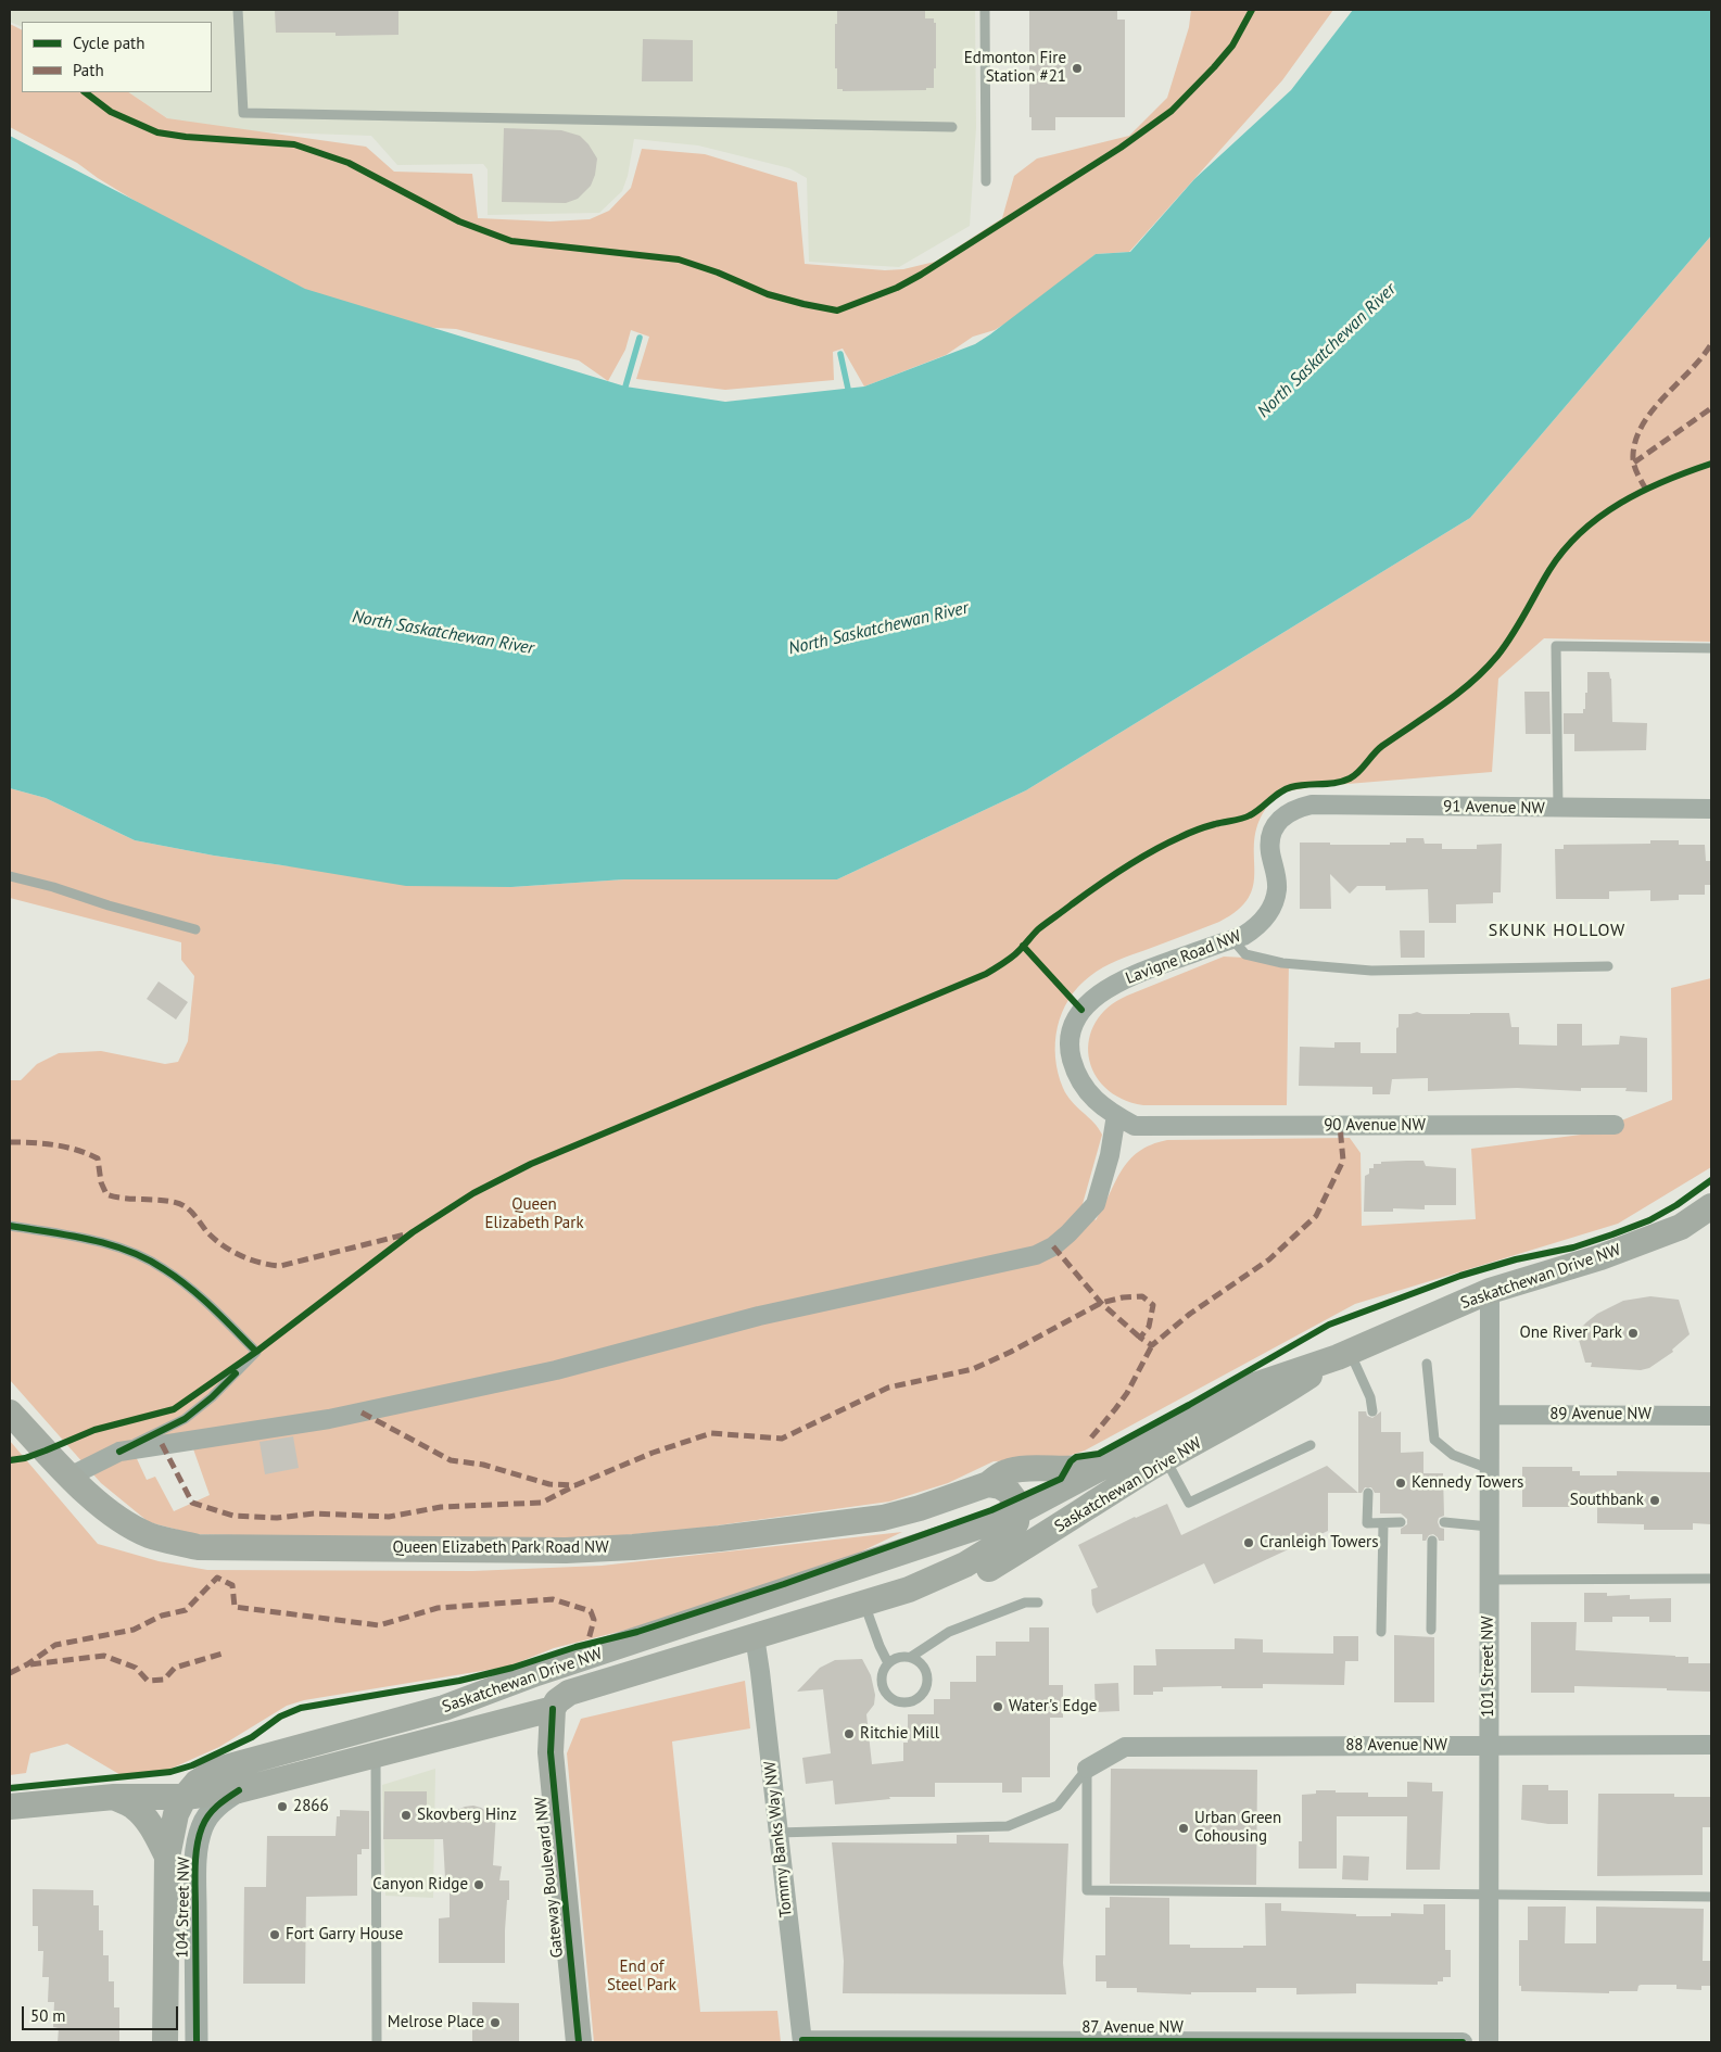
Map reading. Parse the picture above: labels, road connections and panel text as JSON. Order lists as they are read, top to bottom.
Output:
{
  "streets": {
    "main road": [
      "Saskatchewan Drive NW",
      "Queen Elizabeth Park Road NW",
      "Gateway Boulevard NW",
      "104 Street NW"
    ],
    "street": [
      "91 Avenue NW",
      "Lavigne Road NW",
      "90 Avenue NW",
      "89 Avenue NW",
      "101 Street NW",
      "88 Avenue NW",
      "Tommy Banks Way NW",
      "87 Avenue NW"
    ]
  },
  "crossings": [
    ["91 Avenue NW", "Lavigne Road NW"],
    ["Lavigne Road NW", "90 Avenue NW"],
    ["Saskatchewan Drive NW", "Queen Elizabeth Park Road NW"],
    ["Saskatchewan Drive NW", "101 Street NW"],
    ["Saskatchewan Drive NW", "Tommy Banks Way NW"],
    ["Saskatchewan Drive NW", "Gateway Boulevard NW"],
    ["Saskatchewan Drive NW", "104 Street NW"],
    ["89 Avenue NW", "101 Street NW"],
    ["101 Street NW", "88 Avenue NW"],
    ["Tommy Banks Way NW", "87 Avenue NW"]
  ],
  "districts": ["SKUNK HOLLOW"],
  "water": ["North Saskatchewan River"],
  "parks": ["Queen Elizabeth Park", "End of Steel Park"],
  "places": [
    "Edmonton Fire Station #21",
    "One River Park",
    "Kennedy Towers",
    "Southbank",
    "Cranleigh Towers",
    "Water's Edge",
    "Ritchie Mill",
    "2866",
    "Skovberg Hinz",
    "Urban Green Cohousing",
    "Canyon Ridge",
    "Fort Garry House",
    "Melrose Place"
  ],
  "legend": ["Cycle path", "Path"],
  "scale_bar": "50 m"
}
